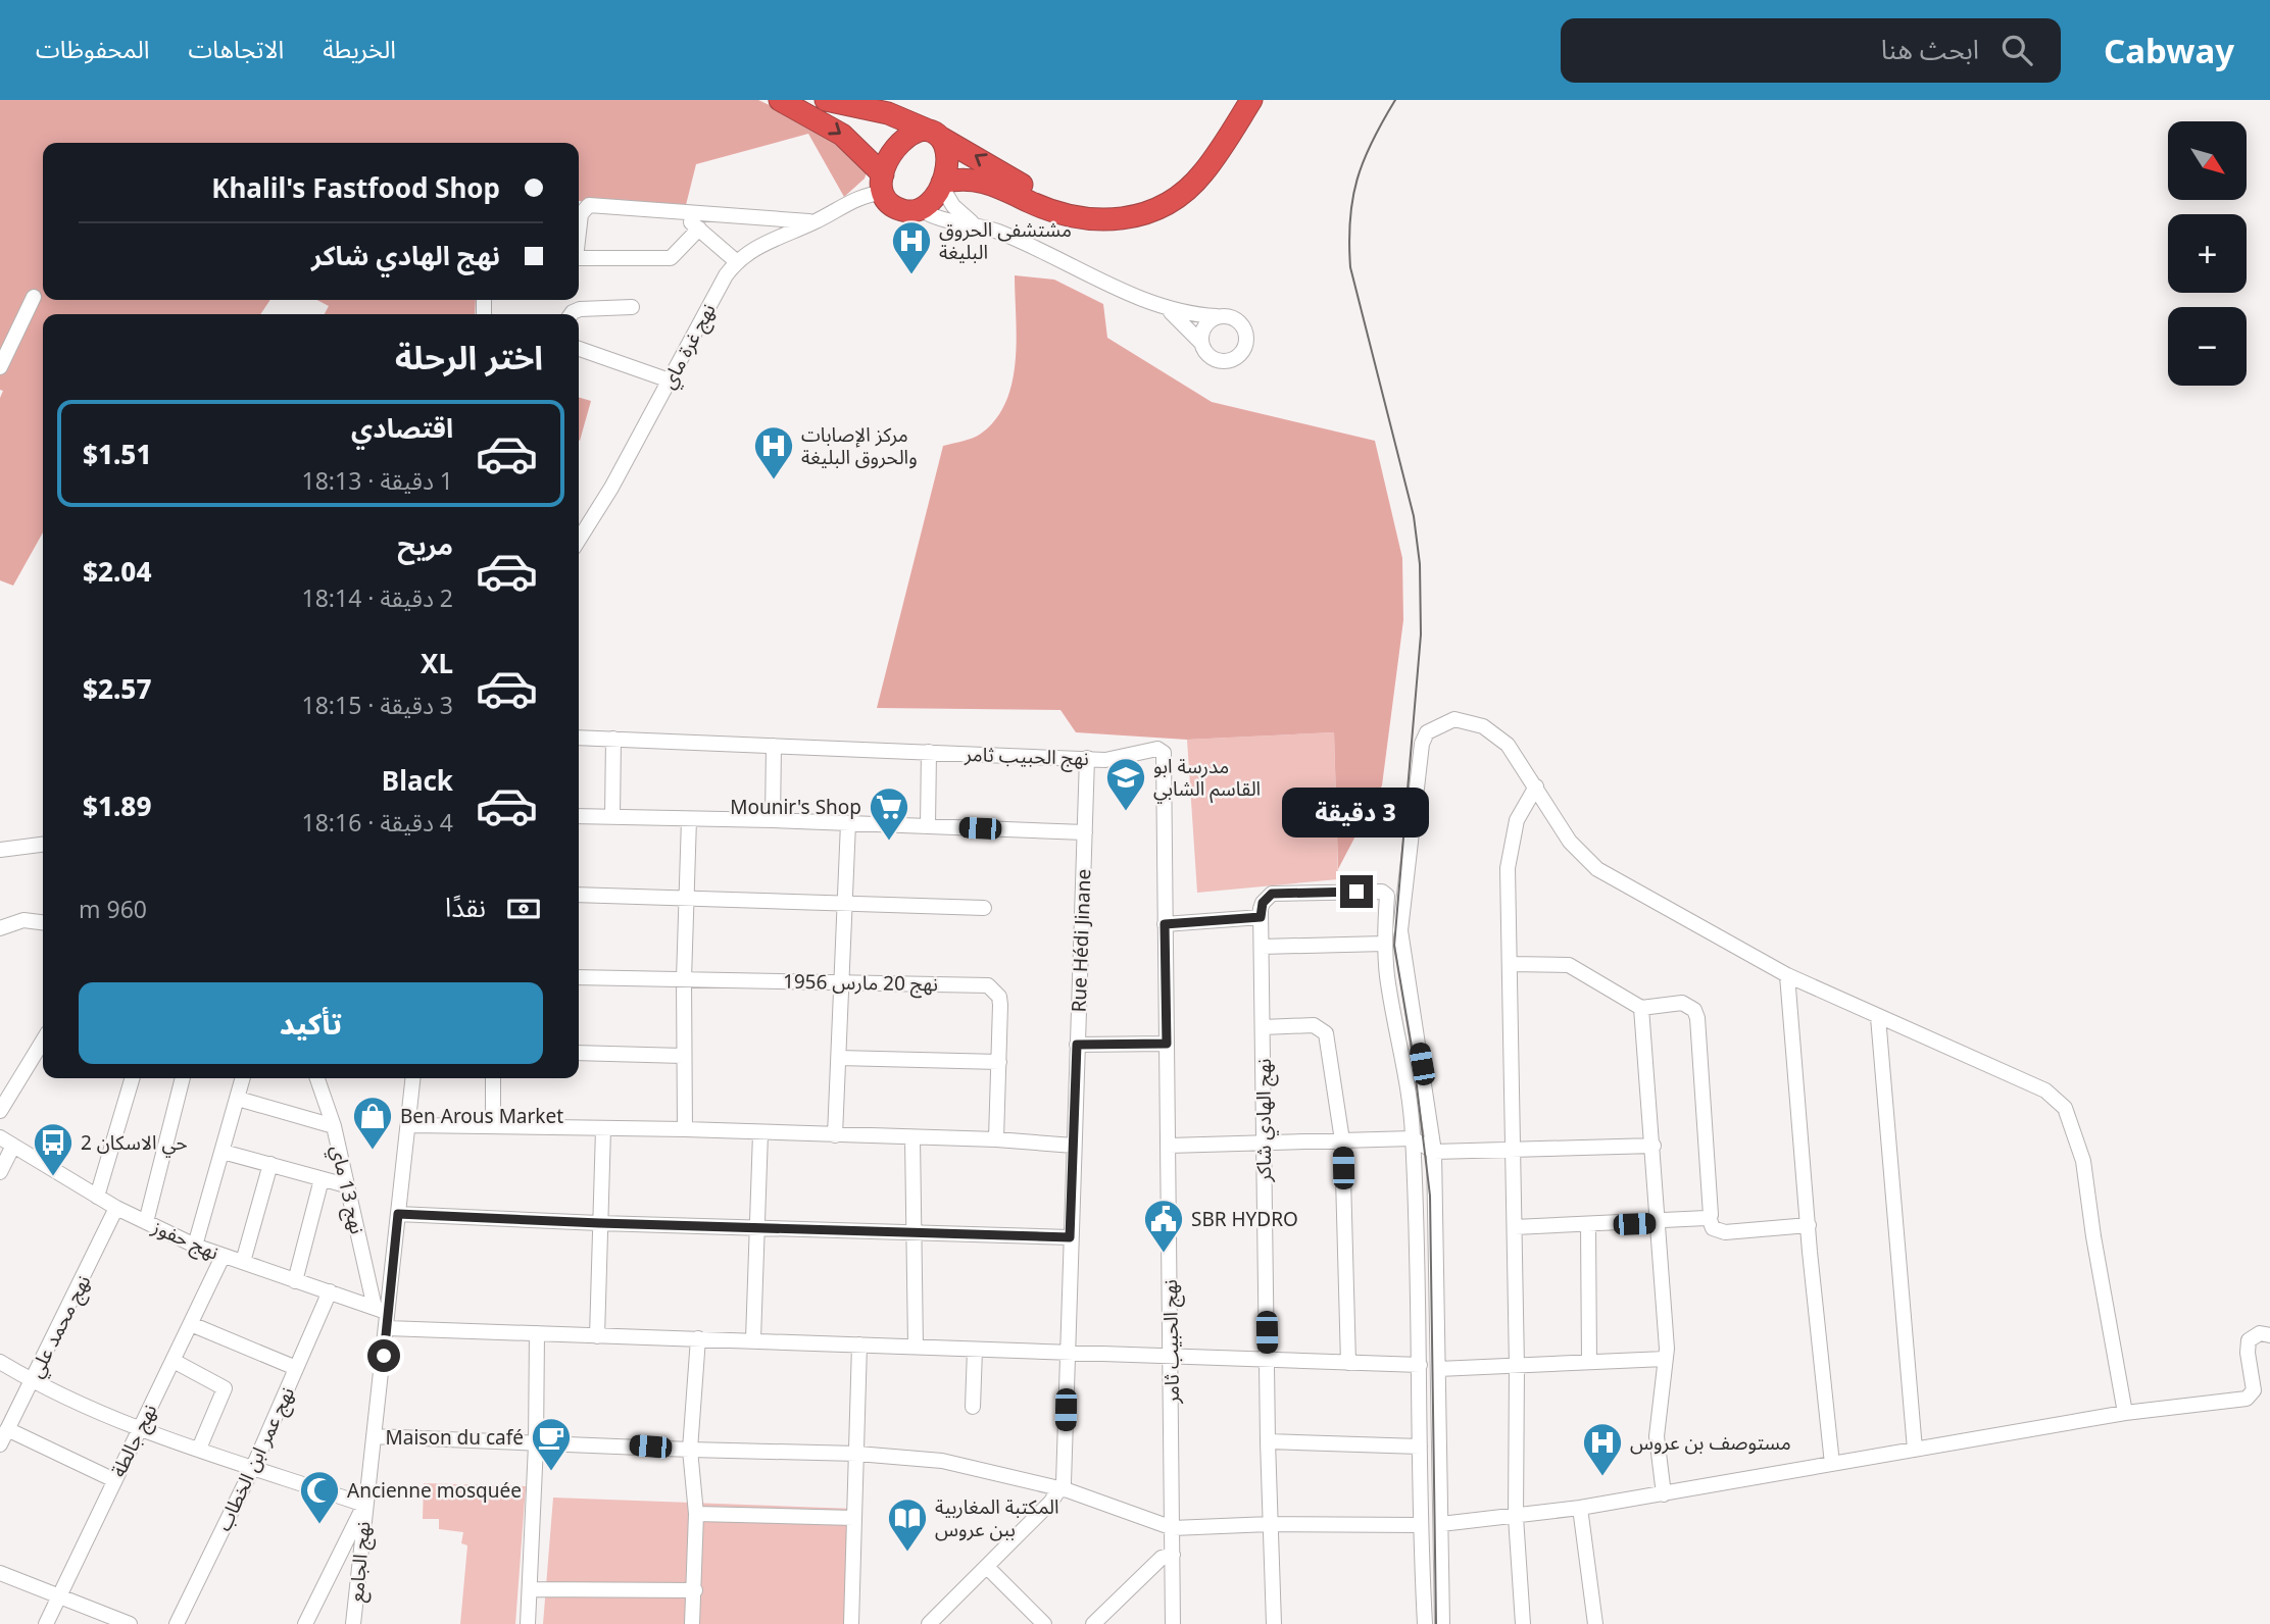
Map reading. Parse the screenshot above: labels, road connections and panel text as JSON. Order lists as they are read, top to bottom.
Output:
{
  "streets": {
    "street": [
      "نهج غرة ماي",
      "نهج الحبيب ثامر",
      "Rue Hédi Jinane",
      "نهج 20 مارس 1956",
      "نهج الهادي شاكر",
      "نهج 13 ماي",
      "نهج حفوز",
      "نهج محمد علي",
      "نهج جالطة",
      "نهج عمر ابن الخطاب",
      "نهج الجامع"
    ]
  },
  "crossings": [
    ["نهج الحبيب ثامر", "Rue Hédi Jinane"],
    ["نهج 13 ماي", "نهج حفوز"],
    ["نهج حفوز", "نهج محمد علي"],
    ["نهج حفوز", "نهج جالطة"],
    ["نهج حفوز", "نهج عمر ابن الخطاب"]
  ],
  "places": {
    "hospital": ["مشتشفى الحروق البليغة", "مركز الإصابات والحروق البليغة", "مستوصف بن عروس"],
    "school or university": ["مدرسة ابو القاسم الشابي"],
    "supermarket": ["Mounir's Shop"],
    "shop": ["Ben Arous Market"],
    "bus stop": ["حي الاسكان 2"],
    "public building": ["SBR HYDRO"],
    "cafe": ["Maison du café"],
    "mosque": ["Ancienne mosquée"],
    "library": ["المكتبة المغاربية ببن عروس"]
  },
  "north": "bottom right",
  "page": {
    "header": "Cabway",
    "search": "ابحث هنا",
    "nav": ["الخريطة", "الاتجاهات", "المحفوظات"],
    "map_buttons": ["+", "−"],
    "banner": ["Khalil's Fastfood Shop", "نهج الهادي شاكر"],
    "heading": "اختر الرحلة",
    "list": [
      {
        "name": "اقتصادي",
        "note": "1 دقيقة · 18:13",
        "value": "$1.51"
      },
      {
        "name": "مريح",
        "note": "2 دقيقة · 18:14",
        "value": "$2.04"
      },
      {
        "name": "XL",
        "note": "3 دقيقة · 18:15",
        "value": "$2.57"
      },
      {
        "name": "Black",
        "note": "4 دقيقة · 18:16",
        "value": "$1.89"
      }
    ],
    "bubble": "3 دقيقة",
    "pay": ["نقدًا", "960 m"],
    "buttons": "تأكيد"
  }
}
